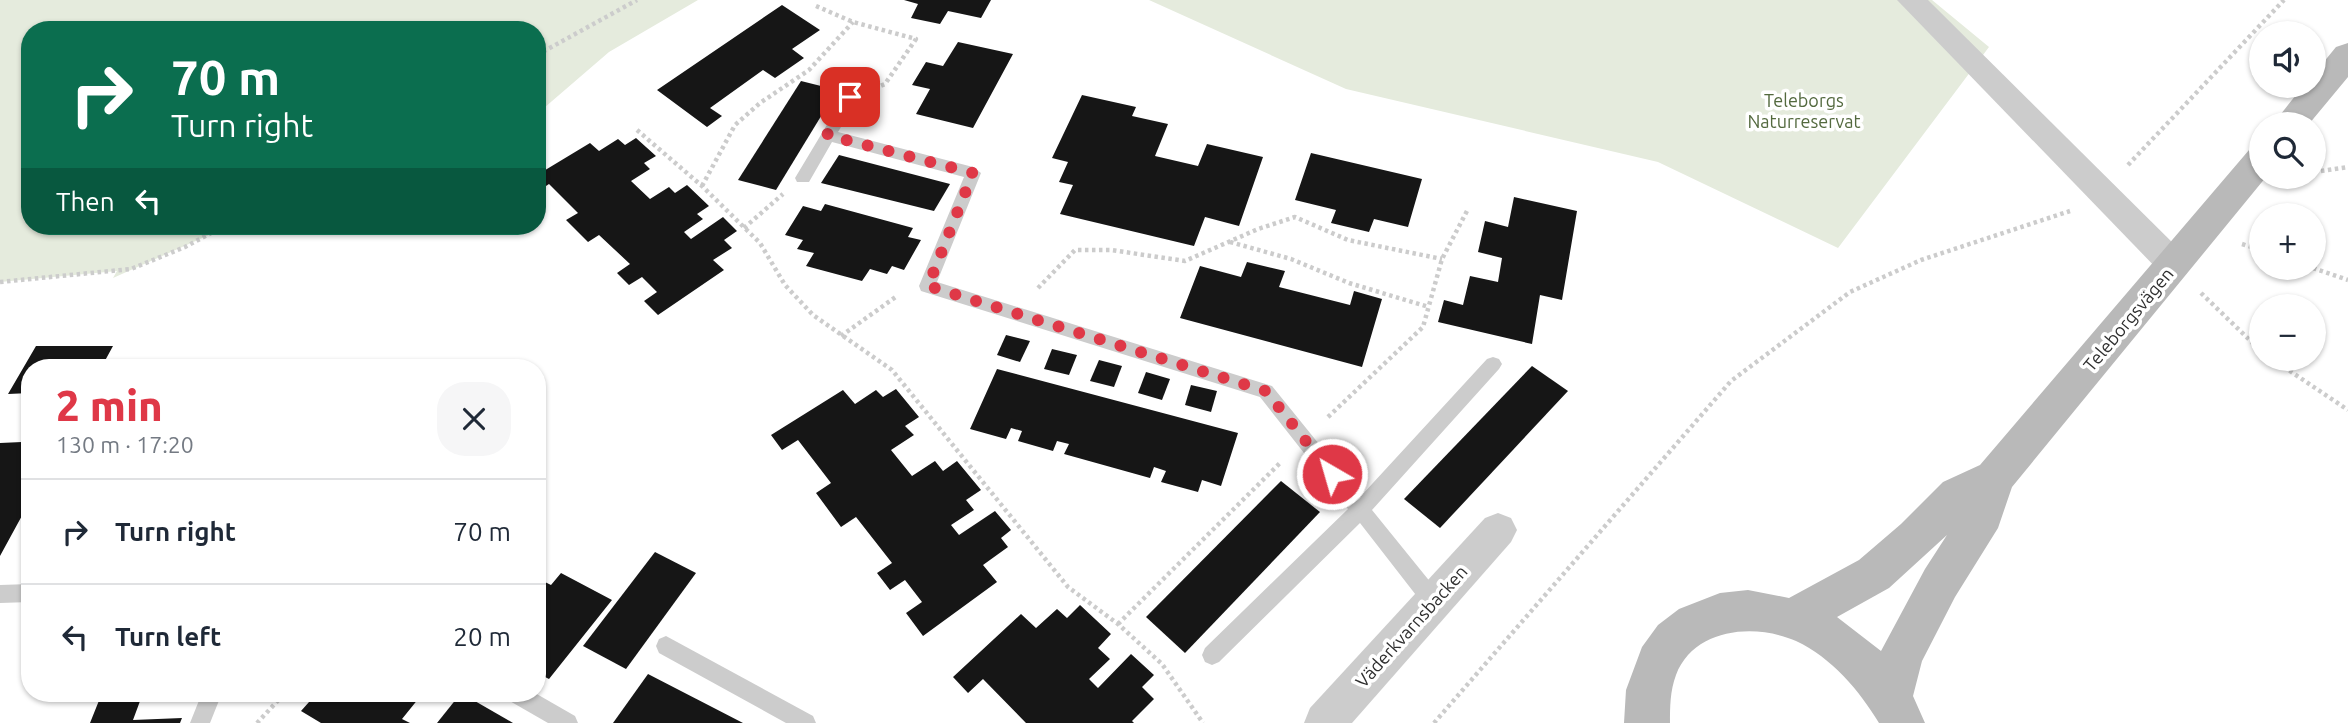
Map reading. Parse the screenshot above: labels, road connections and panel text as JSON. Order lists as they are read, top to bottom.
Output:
{
  "streets": {
    "main road": ["Teleborgsvägen"],
    "street": ["Väderkvarnsbacken"]
  },
  "parks": ["Teleborgs Naturreservat"],
  "page": {
    "map_buttons": ["+", "−"],
    "turn": ["70 m", "Turn right"],
    "then": "Then",
    "heading": ["2 min", "130 m · 17:20"],
    "list": [
      {
        "name": "Turn right",
        "value": "70 m"
      },
      {
        "name": "Turn left",
        "value": "20 m"
      }
    ]
  }
}
